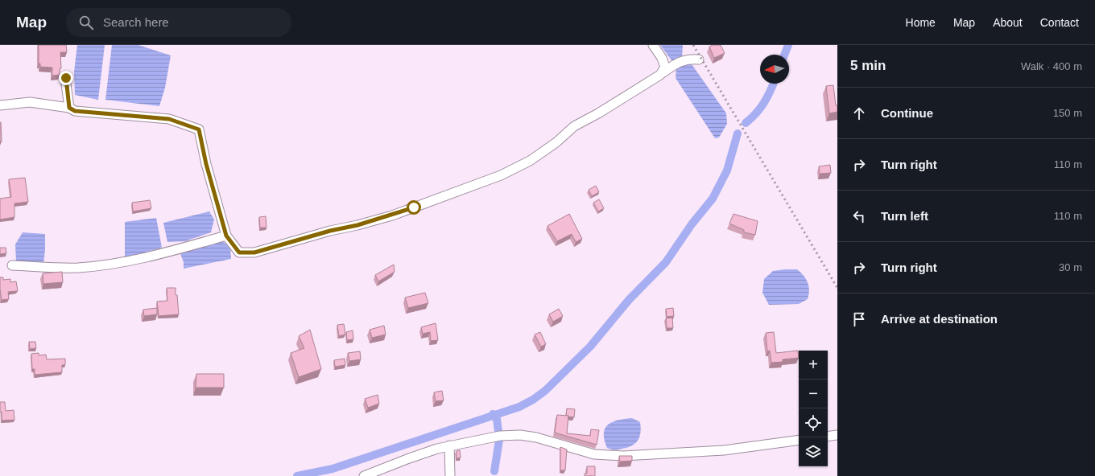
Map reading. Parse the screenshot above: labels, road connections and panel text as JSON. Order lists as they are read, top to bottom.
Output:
{
  "north": "left",
  "page": {
    "header": "Map",
    "search": "Search here",
    "nav": [
      "Home",
      "Map",
      "About",
      "Contact"
    ],
    "heading": ["5 min", "Walk · 400 m"],
    "list": [
      ["Continue", "150 m"],
      ["Turn right", "110 m"],
      ["Turn left", "110 m"],
      ["Turn right", "30 m"],
      "Arrive at destination"
    ],
    "map_buttons": ["+", "−"]
  }
}
